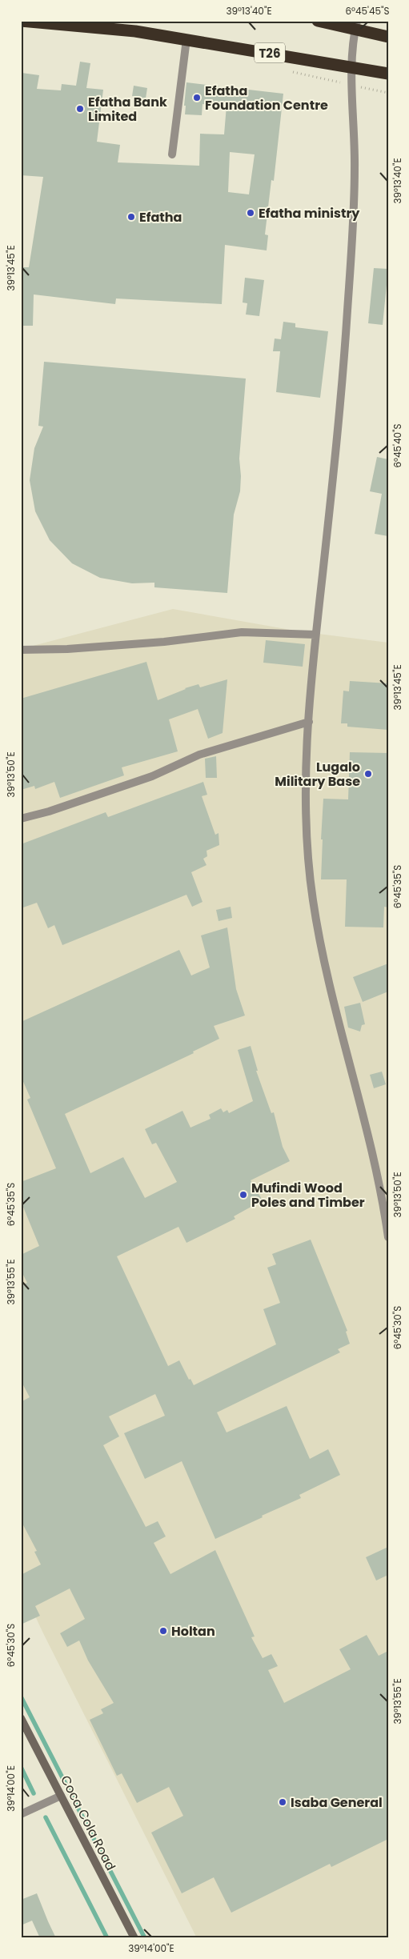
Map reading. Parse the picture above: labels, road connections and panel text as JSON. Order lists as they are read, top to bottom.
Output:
{
  "streets": {
    "highway": ["T26"],
    "main road": ["Coca Cola Road"]
  },
  "places": [
    "Efatha Foundation Centre",
    "Efatha Bank Limited",
    "Efatha ministry",
    "Efatha",
    "Lugalo Military Base",
    "Mufindi Wood Poles and Timber",
    "Holtan",
    "Isaba General"
  ],
  "coordinates": [
    "39°13'40\"E",
    "6°45'45\"S",
    "39°13'45\"E",
    "6°45'40\"S",
    "39°13'50\"E",
    "6°45'35\"S",
    "39°13'55\"E",
    "6°45'30\"S",
    "39°14'00\"E"
  ]
}
